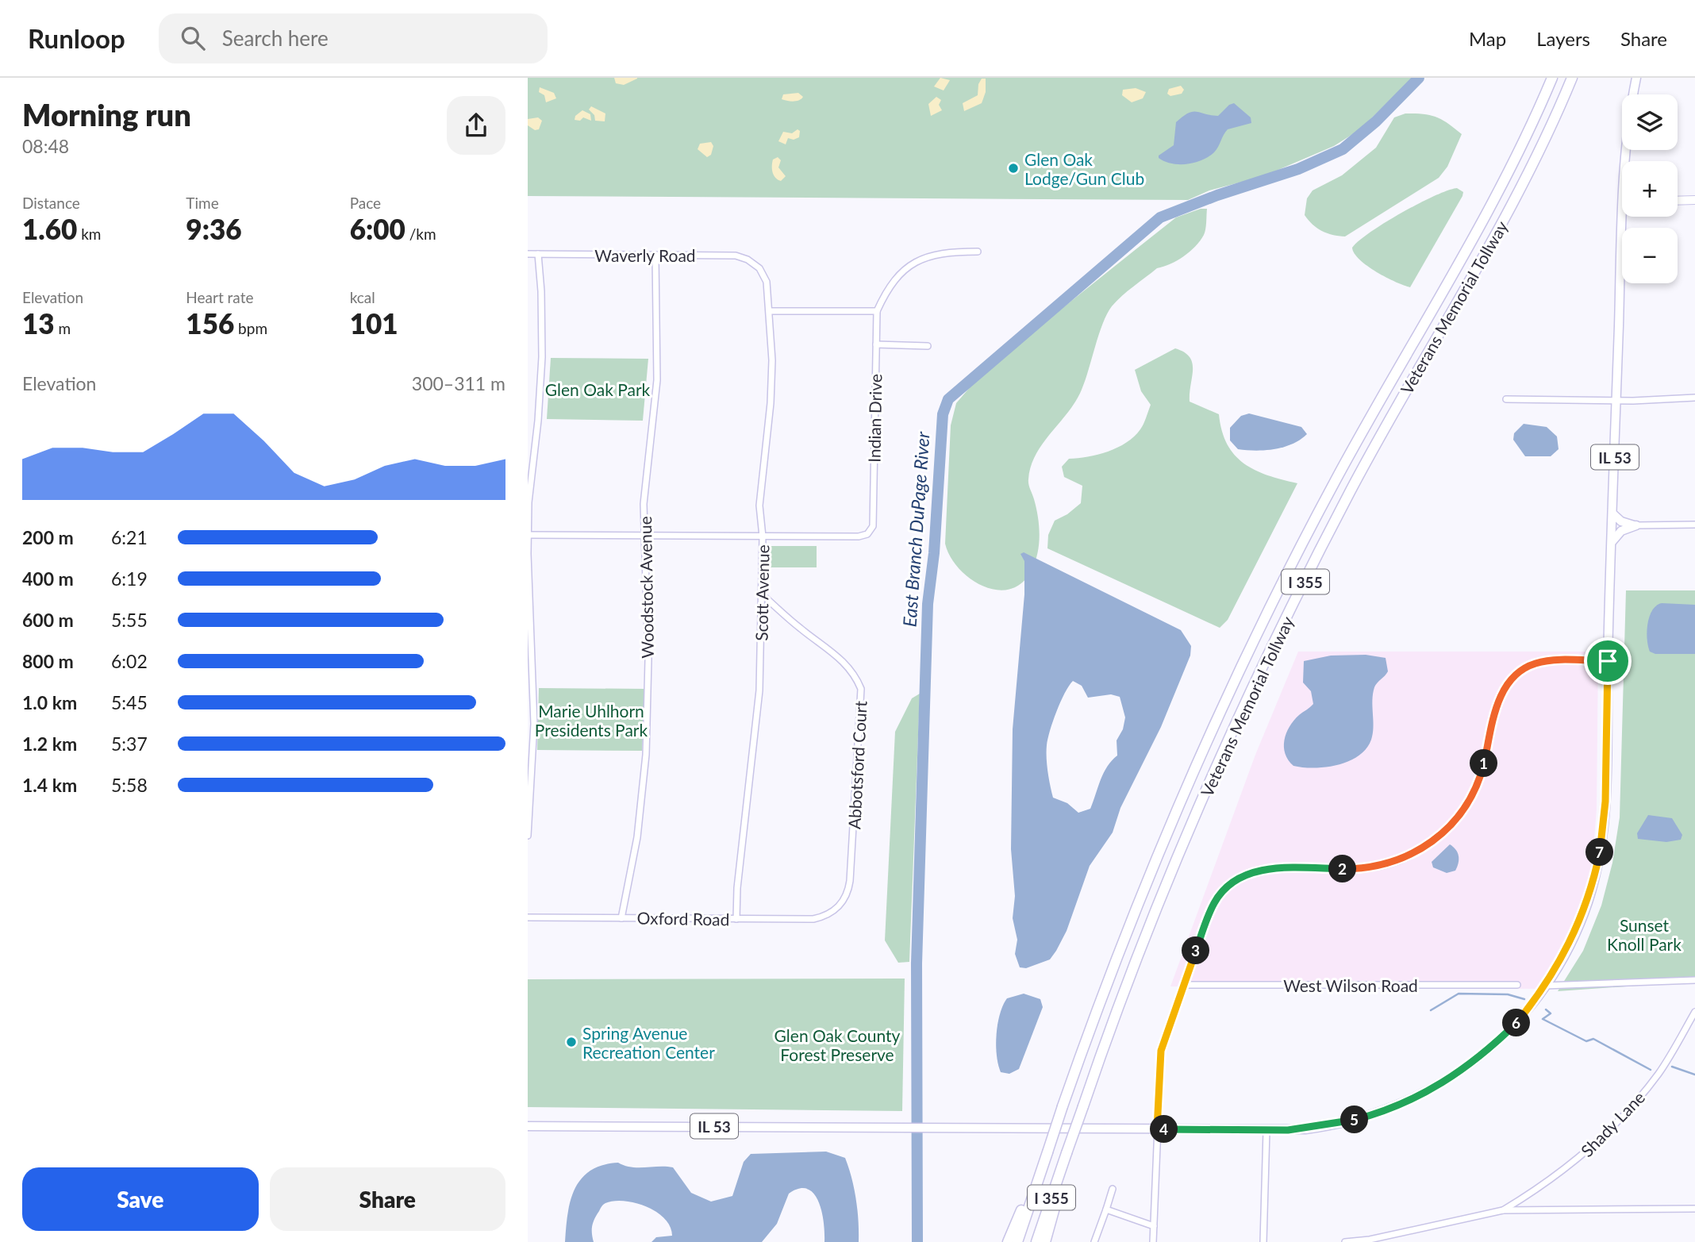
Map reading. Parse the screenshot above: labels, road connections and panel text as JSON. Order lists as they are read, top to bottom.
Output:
{
  "streets": {
    "highway": ["Veterans Memorial Tollway", "I 355"],
    "main road": ["IL 53"],
    "street": [
      "Waverly Road",
      "Indian Drive",
      "Woodstock Avenue",
      "Scott Avenue",
      "Abbotsford Court",
      "Oxford Road",
      "West Wilson Road",
      "Shady Lane"
    ]
  },
  "crossings": [
    ["Waverly Road", "Woodstock Avenue"],
    ["Waverly Road", "Scott Avenue"],
    ["Indian Drive", "Scott Avenue"],
    ["Woodstock Avenue", "Oxford Road"],
    ["Scott Avenue", "Abbotsford Court"],
    ["Scott Avenue", "Oxford Road"],
    ["Abbotsford Court", "Oxford Road"]
  ],
  "water": ["East Branch DuPage River"],
  "parks": [
    "Glen Oak Park",
    "Marie Uhlhorn Presidents Park",
    "Sunset Knoll Park",
    "Glen Oak County Forest Preserve"
  ],
  "places": ["Glen Oak Lodge/Gun Club", "Spring Avenue Recreation Center"],
  "page": {
    "header": "Runloop",
    "search": "Search here",
    "nav": ["Map", "Layers", "Share"],
    "heading": ["Morning run", "08:48"],
    "map_buttons": ["+", "−"],
    "stats": [
      ["Distance", "1.60 km"],
      ["Time", "9:36"],
      ["Pace", "6:00 /km"],
      ["Elevation", "13 m"],
      ["Heart rate", "156 bpm"],
      ["kcal", "101"]
    ],
    "chart": ["Elevation", "300–311 m"],
    "list": [
      {
        "name": "200 m",
        "note": "6:21"
      },
      {
        "name": "400 m",
        "note": "6:19"
      },
      {
        "name": "600 m",
        "note": "5:55"
      },
      {
        "name": "800 m",
        "note": "6:02"
      },
      {
        "name": "1.0 km",
        "note": "5:45"
      },
      {
        "name": "1.2 km",
        "note": "5:37"
      },
      {
        "name": "1.4 km",
        "note": "5:58"
      }
    ],
    "pins": [
      "1",
      "7",
      "2",
      "3",
      "6",
      "5",
      "4"
    ],
    "buttons": ["Save", "Share"]
  }
}
